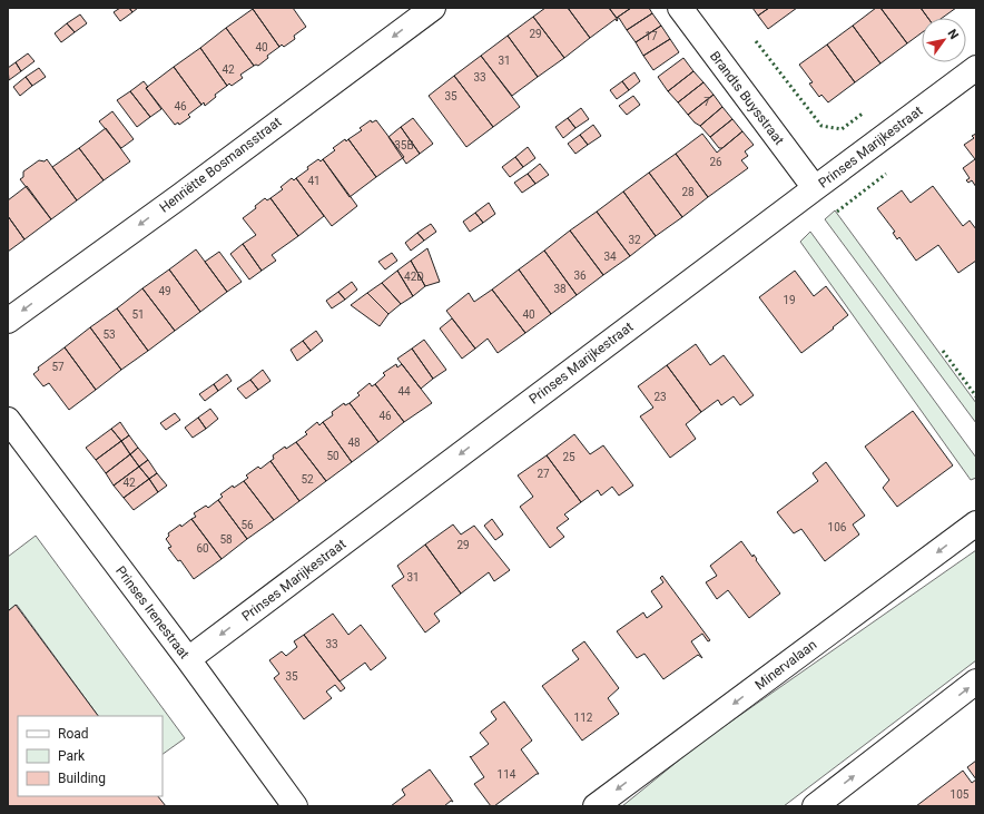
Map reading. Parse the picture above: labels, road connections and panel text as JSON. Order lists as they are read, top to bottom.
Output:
{
  "streets": {
    "street": [
      "Brandts Buysstraat",
      "Prinses Marijkestraat",
      "Henriëtte Bosmansstraat",
      "Prinses Irenestraat",
      "Minervalaan"
    ]
  },
  "crossings": [
    ["Brandts Buysstraat", "Prinses Marijkestraat"],
    ["Prinses Marijkestraat", "Prinses Irenestraat"]
  ],
  "one_way": ["Prinses Marijkestraat", "Henriëtte Bosmansstraat"],
  "house_numbers": [
    "29",
    "17",
    "40",
    "31",
    "42",
    "33",
    "35",
    "7",
    "46",
    "35B",
    "26",
    "41",
    "28",
    "32",
    "34",
    "36",
    "42D",
    "38",
    "49",
    "19",
    "51",
    "40",
    "53",
    "57",
    "44",
    "23",
    "46",
    "48",
    "50",
    "25",
    "27",
    "52",
    "42",
    "56",
    "106",
    "58",
    "29",
    "60",
    "31",
    "33",
    "35",
    "112",
    "114",
    "105"
  ],
  "legend": ["Road", "Park", "Building"],
  "north": "top right"
}
